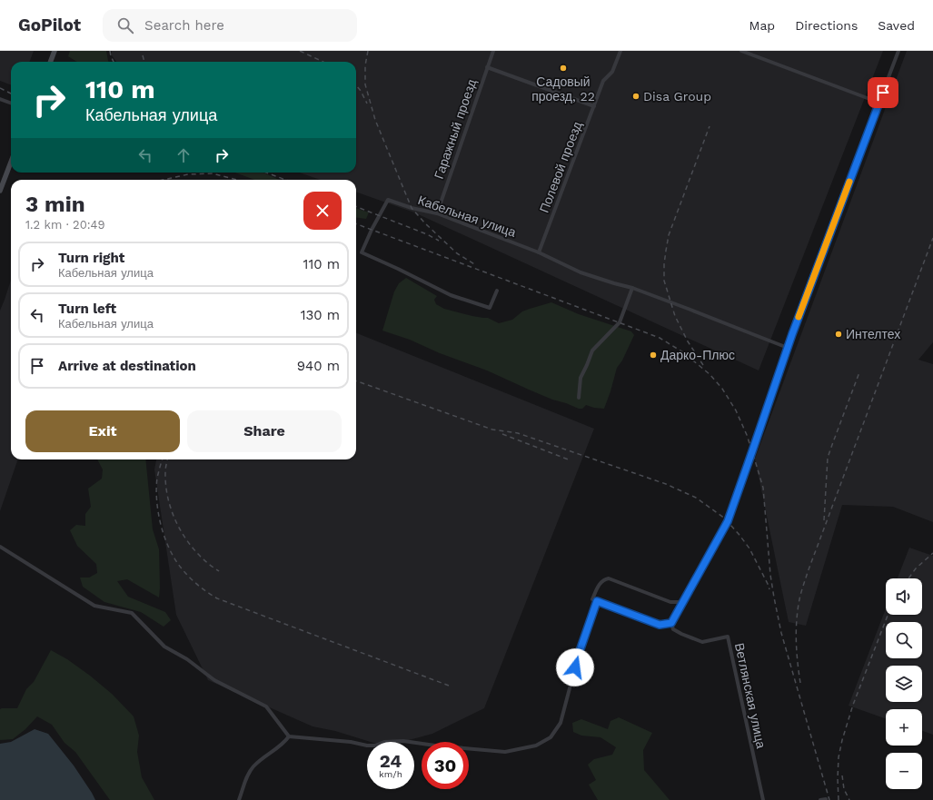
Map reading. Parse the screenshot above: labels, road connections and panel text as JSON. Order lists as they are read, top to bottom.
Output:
{
  "streets": {
    "street": [
      "Гаражный проезд",
      "Полевой проезд",
      "Кабельная улица",
      "Ветлянская улица"
    ]
  },
  "crossings": [
    ["Гаражный проезд", "Кабельная улица"],
    ["Полевой проезд", "Кабельная улица"]
  ],
  "places": [
    "Садовый проезд, 22",
    "Disa Group",
    "Интелтех",
    "Дарко-Плюс"
  ],
  "page": {
    "header": "GoPilot",
    "search": "Search here",
    "nav": ["Map", "Directions", "Saved"],
    "turn": ["110 m", "Кабельная улица"],
    "heading": ["3 min", "1.2 km · 20:49"],
    "list": [
      {
        "name": "Turn right",
        "note": "Кабельная улица",
        "value": "110 m"
      },
      {
        "name": "Turn left",
        "note": "Кабельная улица",
        "value": "130 m"
      },
      {
        "name": "Arrive at destination",
        "value": "940 m"
      }
    ],
    "buttons": ["Exit", "Share"],
    "map_buttons": ["+", "−"],
    "speed": "24 km/h",
    "limit": "30"
  }
}
